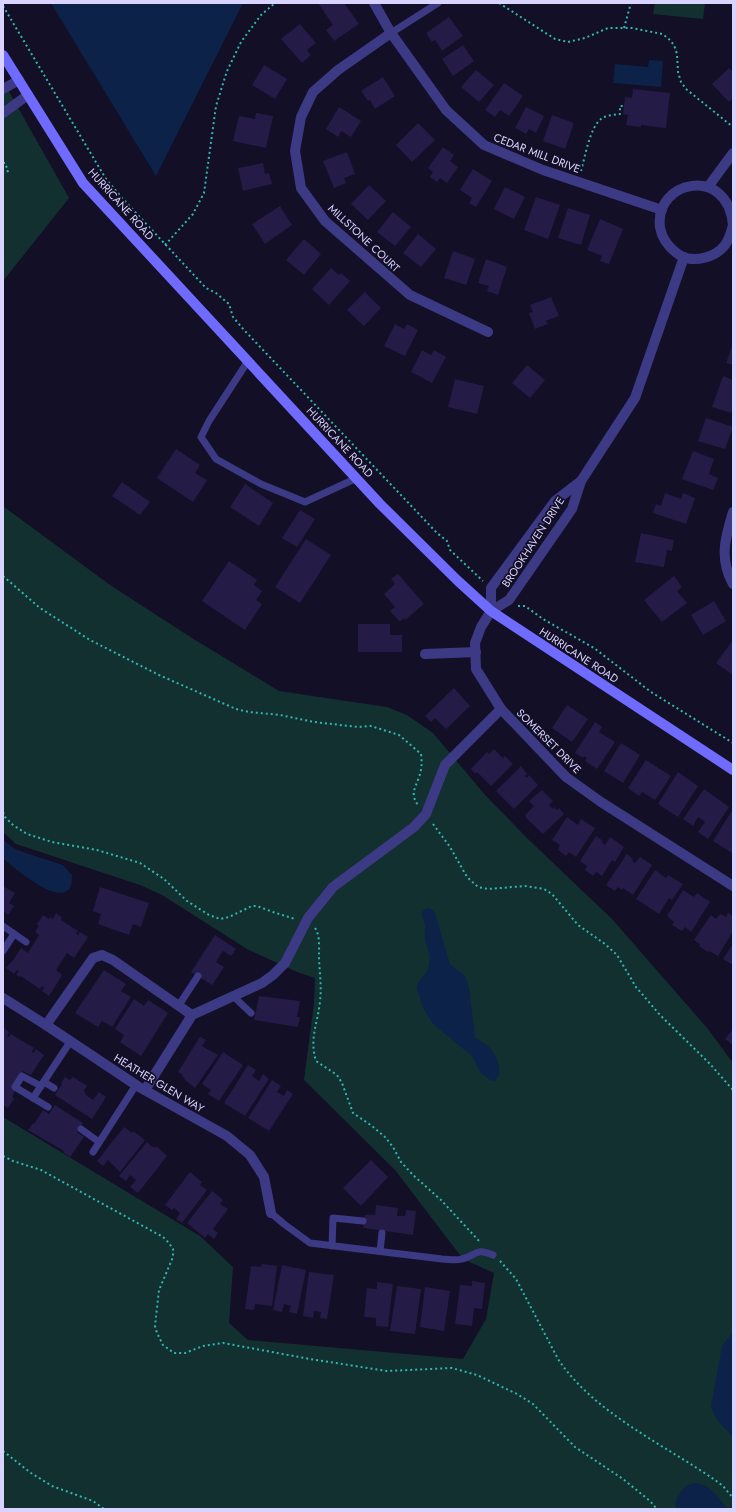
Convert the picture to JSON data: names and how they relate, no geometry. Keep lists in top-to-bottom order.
{
  "streets": {
    "street": [
      "CEDAR MILL DRIVE",
      "HURRICANE ROAD",
      "MILLSTONE COURT",
      "BROOKHAVEN DRIVE",
      "SOMERSET DRIVE",
      "HEATHER GLEN WAY"
    ]
  },
  "crossings": [
    ["CEDAR MILL DRIVE", "MILLSTONE COURT"],
    ["CEDAR MILL DRIVE", "BROOKHAVEN DRIVE"],
    ["HURRICANE ROAD", "BROOKHAVEN DRIVE"],
    ["HURRICANE ROAD", "SOMERSET DRIVE"],
    ["BROOKHAVEN DRIVE", "SOMERSET DRIVE"]
  ]
}
